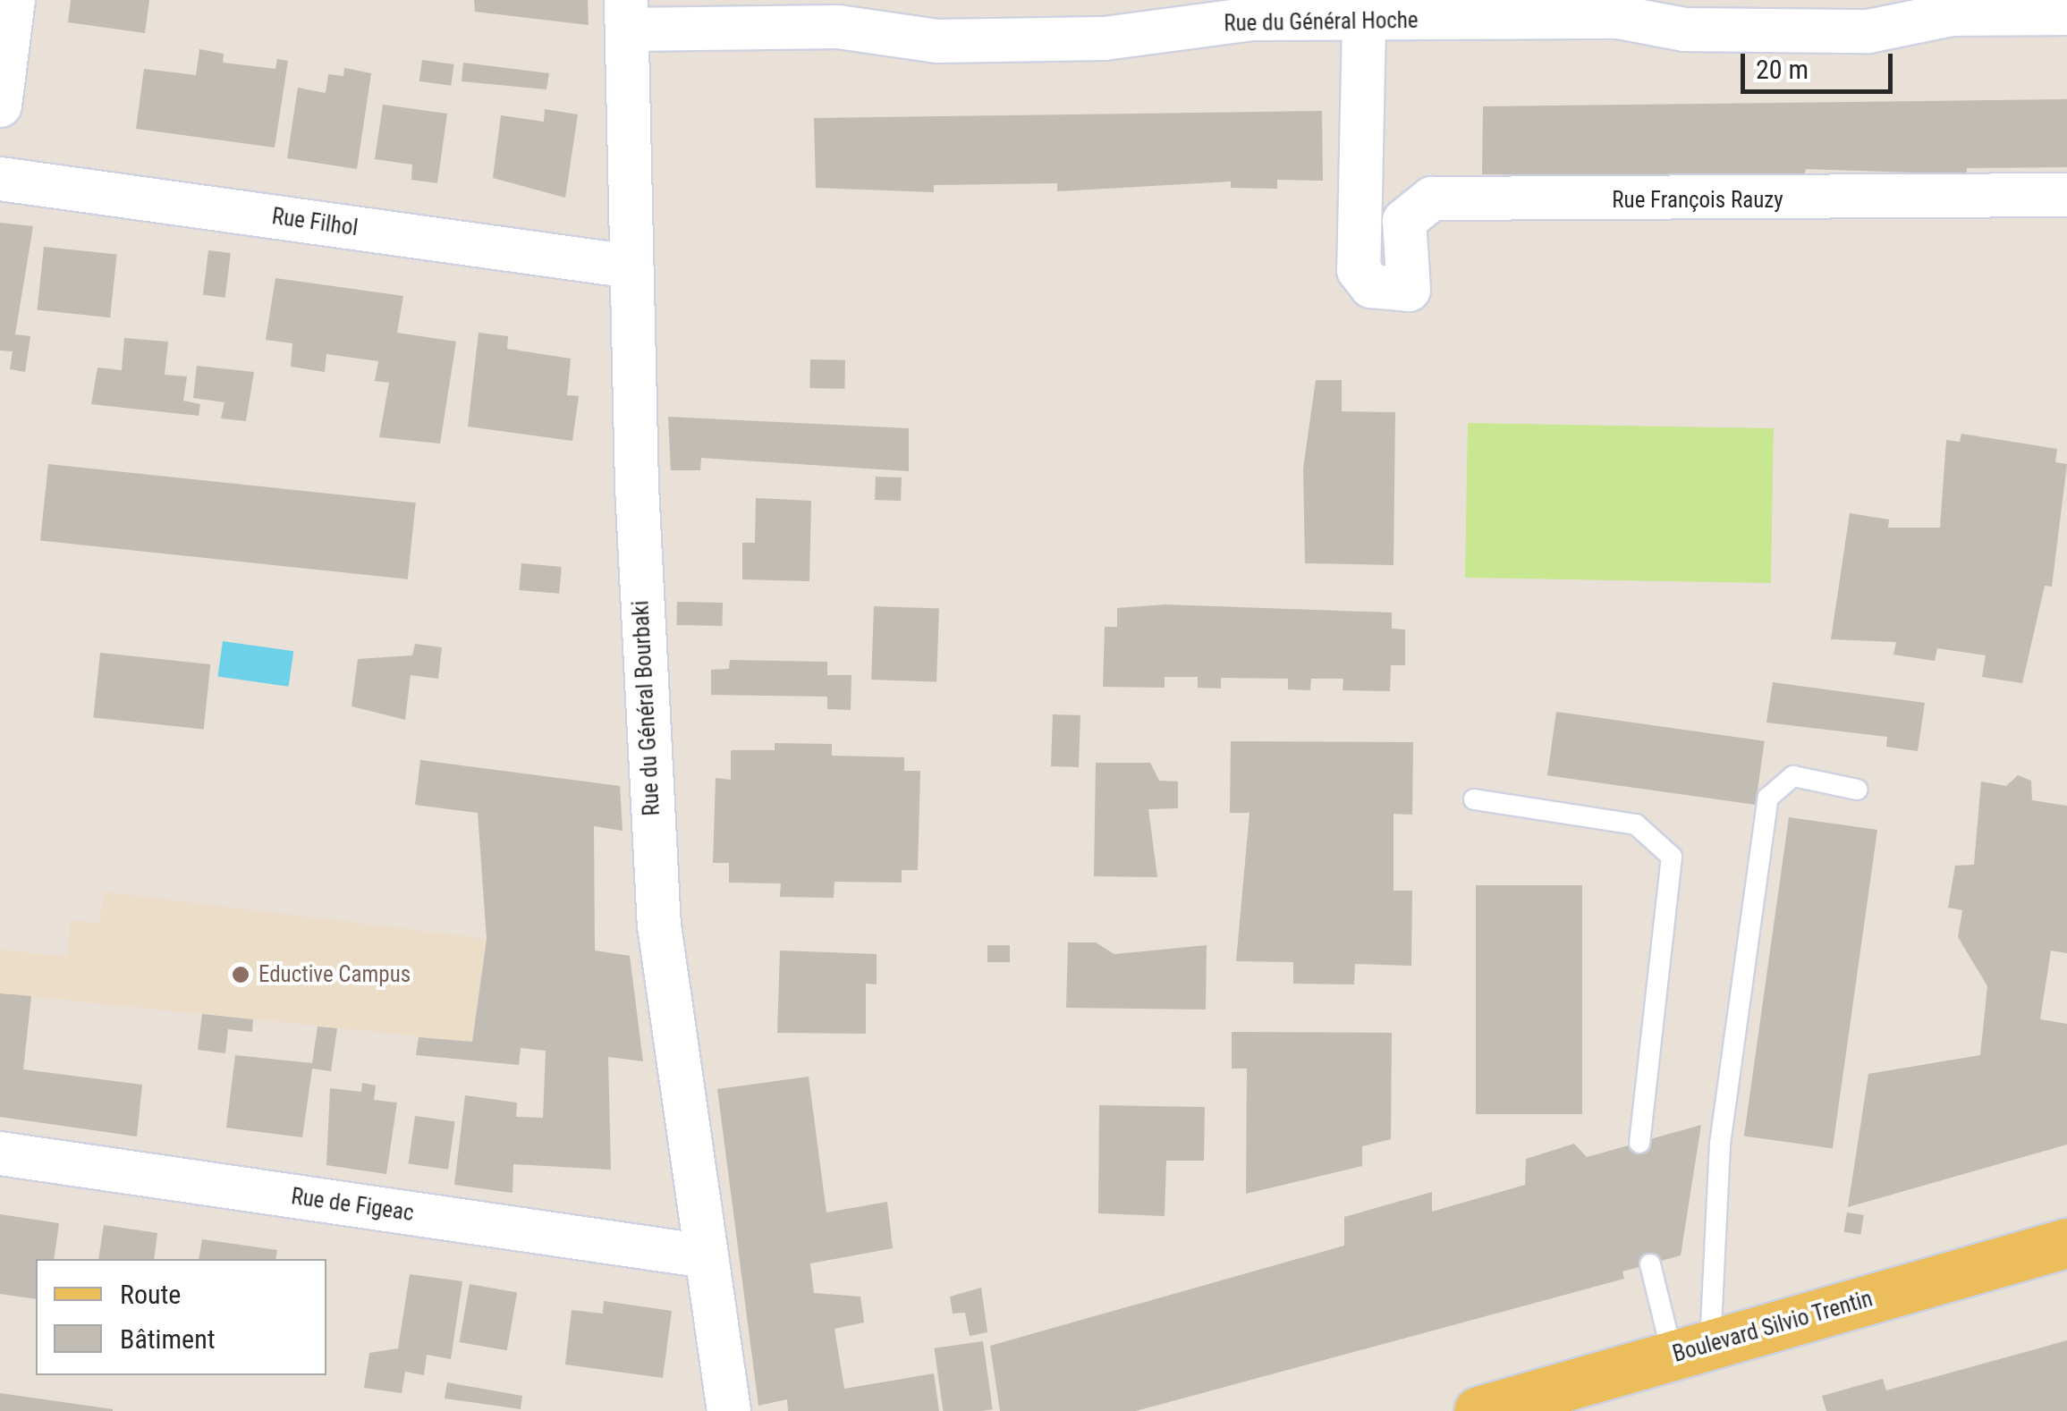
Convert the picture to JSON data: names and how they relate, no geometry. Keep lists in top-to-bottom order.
{
  "streets": {
    "main road": ["Boulevard Silvio Trentin"],
    "street": [
      "Rue du Général Hoche",
      "Rue François Rauzy",
      "Rue Filhol",
      "Rue du Général Bourbaki",
      "Rue de Figeac"
    ]
  },
  "crossings": [
    ["Rue du Général Hoche", "Rue François Rauzy"],
    ["Rue du Général Hoche", "Rue du Général Bourbaki"],
    ["Rue Filhol", "Rue du Général Bourbaki"],
    ["Rue du Général Bourbaki", "Rue de Figeac"]
  ],
  "places": ["Eductive Campus"],
  "legend": ["Route", "Bâtiment"],
  "scale_bar": "20 m"
}
